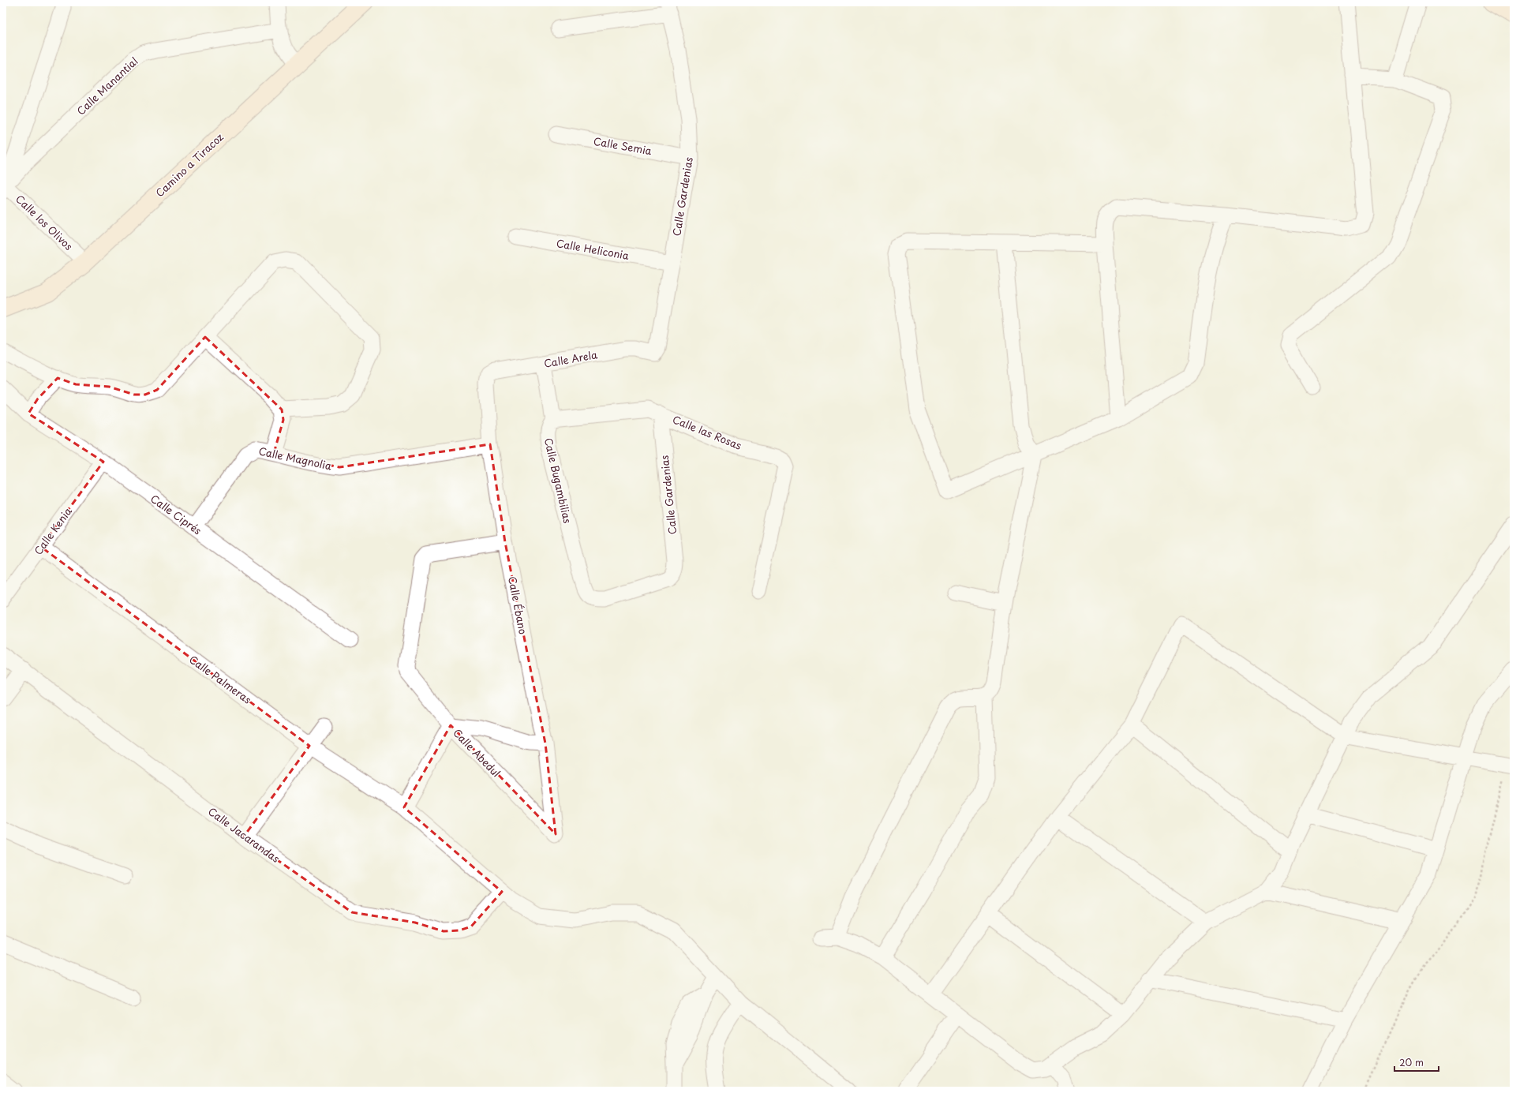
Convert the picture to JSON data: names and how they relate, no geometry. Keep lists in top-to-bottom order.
{
  "streets": {
    "street": [
      "Calle Manantial",
      "Calle Semia",
      "Camino a Tiracoz",
      "Calle Gardenias",
      "Calle los Olivos",
      "Calle Heliconia",
      "Calle Arela",
      "Calle las Rosas",
      "Calle Magnolia",
      "Calle Bugambilias",
      "Calle Ciprés",
      "Calle Kenia",
      "Calle Ébano",
      "Calle Palmeras",
      "Calle Abedul",
      "Calle Jacarandas"
    ]
  },
  "crossings": [
    ["Calle Manantial", "Calle los Olivos"],
    ["Calle Semia", "Calle Gardenias"],
    ["Camino a Tiracoz", "Calle los Olivos"],
    ["Calle Gardenias", "Calle Heliconia"],
    ["Calle Gardenias", "Calle Arela"],
    ["Calle Gardenias", "Calle las Rosas"],
    ["Calle Gardenias", "Calle Bugambilias"],
    ["Calle Arela", "Calle Bugambilias"],
    ["Calle Arela", "Calle Ébano"],
    ["Calle las Rosas", "Calle Bugambilias"],
    ["Calle Magnolia", "Calle Ciprés"],
    ["Calle Magnolia", "Calle Ébano"],
    ["Calle Ciprés", "Calle Kenia"],
    ["Calle Kenia", "Calle Palmeras"],
    ["Calle Ébano", "Calle Abedul"],
    ["Calle Palmeras", "Calle Abedul"],
    ["Calle Palmeras", "Calle Jacarandas"]
  ],
  "scale_bar": "20 m"
}
